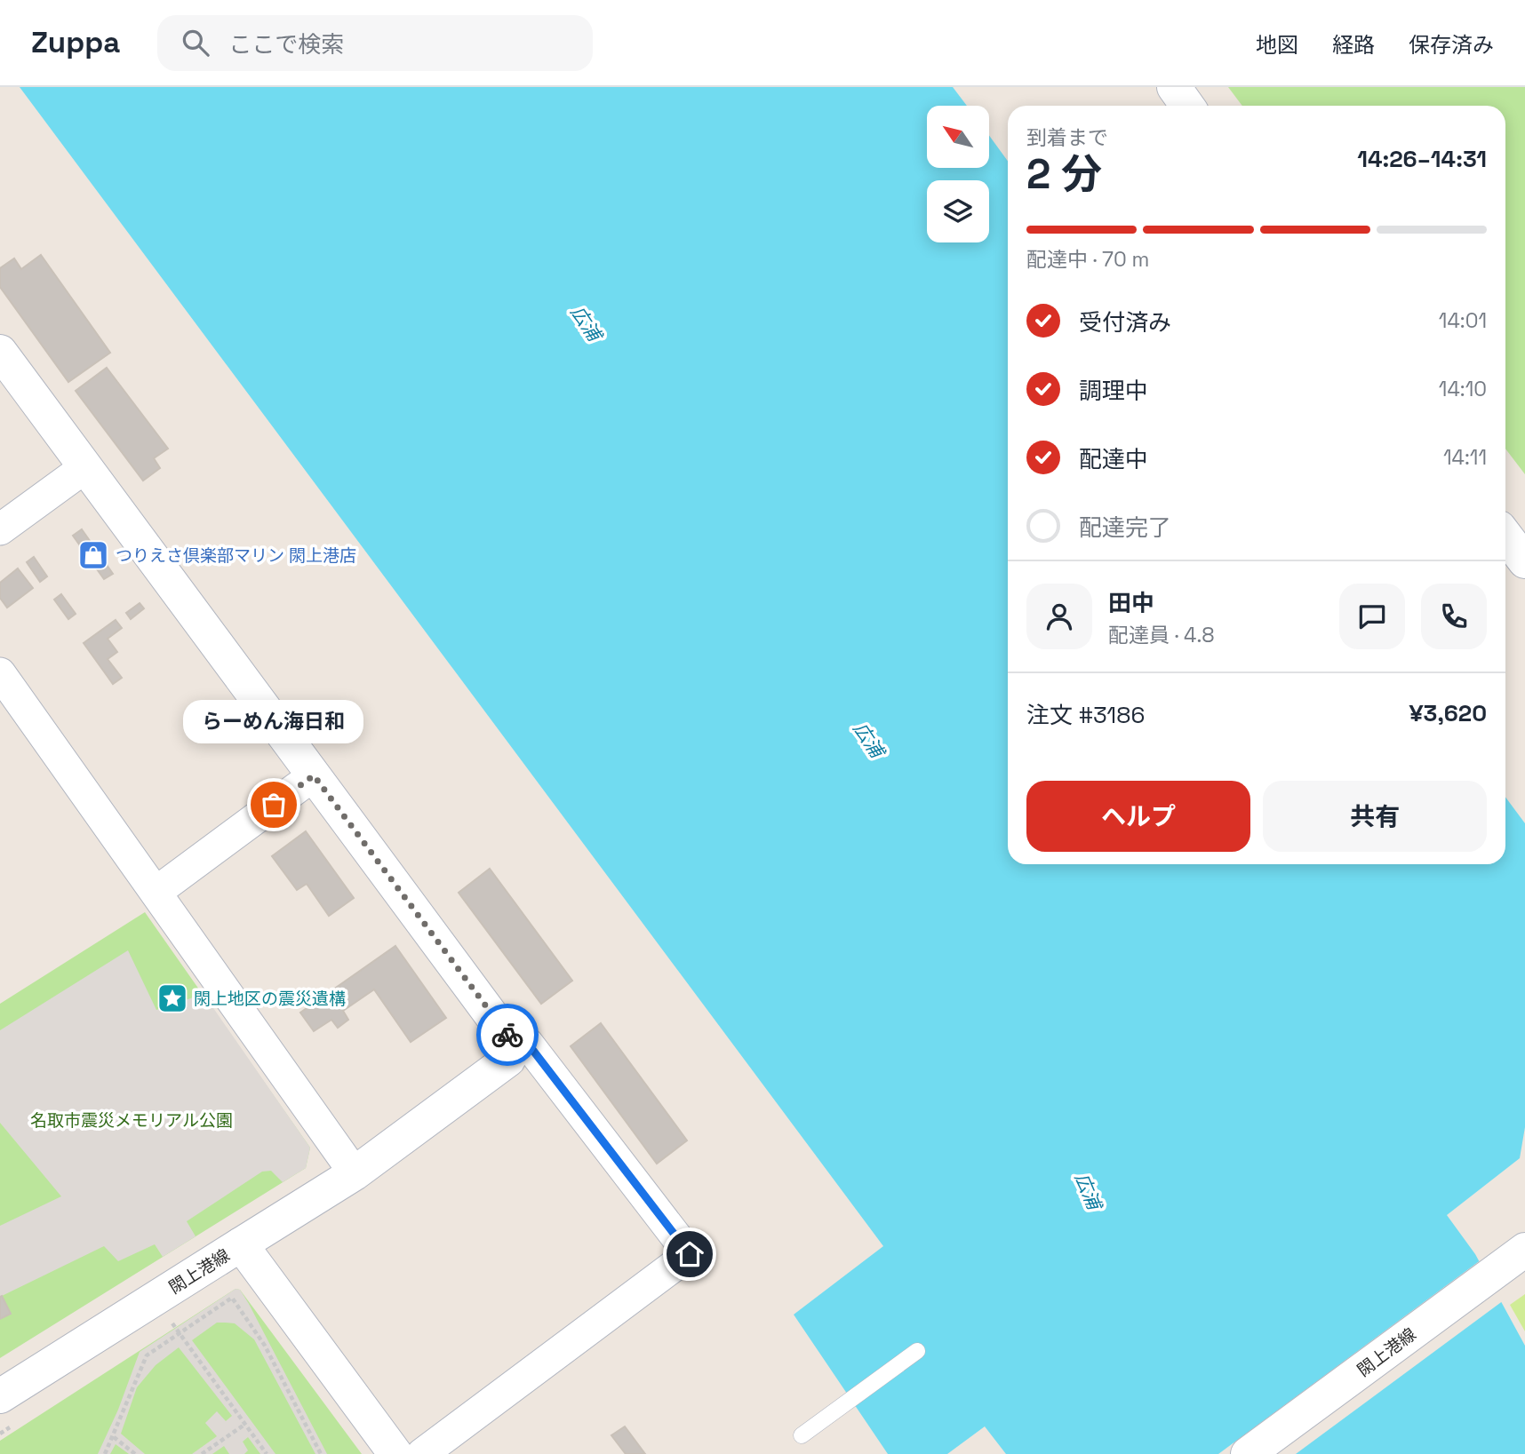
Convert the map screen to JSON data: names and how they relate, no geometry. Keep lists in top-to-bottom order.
{
  "streets": {
    "street": ["閖上港線"]
  },
  "water": ["広浦"],
  "parks": ["名取市震災メモリアル公園"],
  "places": {
    "shop": ["つりえさ倶楽部マリン 閖上港店"],
    "other": ["らーめん海日和"],
    "place": ["閖上地区の震災遺構"]
  },
  "north": "top left",
  "page": {
    "header": "Zuppa",
    "search": "ここで検索",
    "nav": ["地図", "経路", "保存済み"],
    "heading": ["2 分", "到着まで", "14:26–14:31"],
    "panel": [
      "田中",
      "配達員 · 4.8",
      "注文 #3186",
      "¥3,620"
    ],
    "bar": "配達中 · 70 m",
    "list": [
      ["受付済み", "14:01"],
      ["調理中", "14:10"],
      ["配達中", "14:11"],
      "配達完了"
    ],
    "bubble": "らーめん海日和",
    "buttons": ["ヘルプ", "共有"]
  }
}
